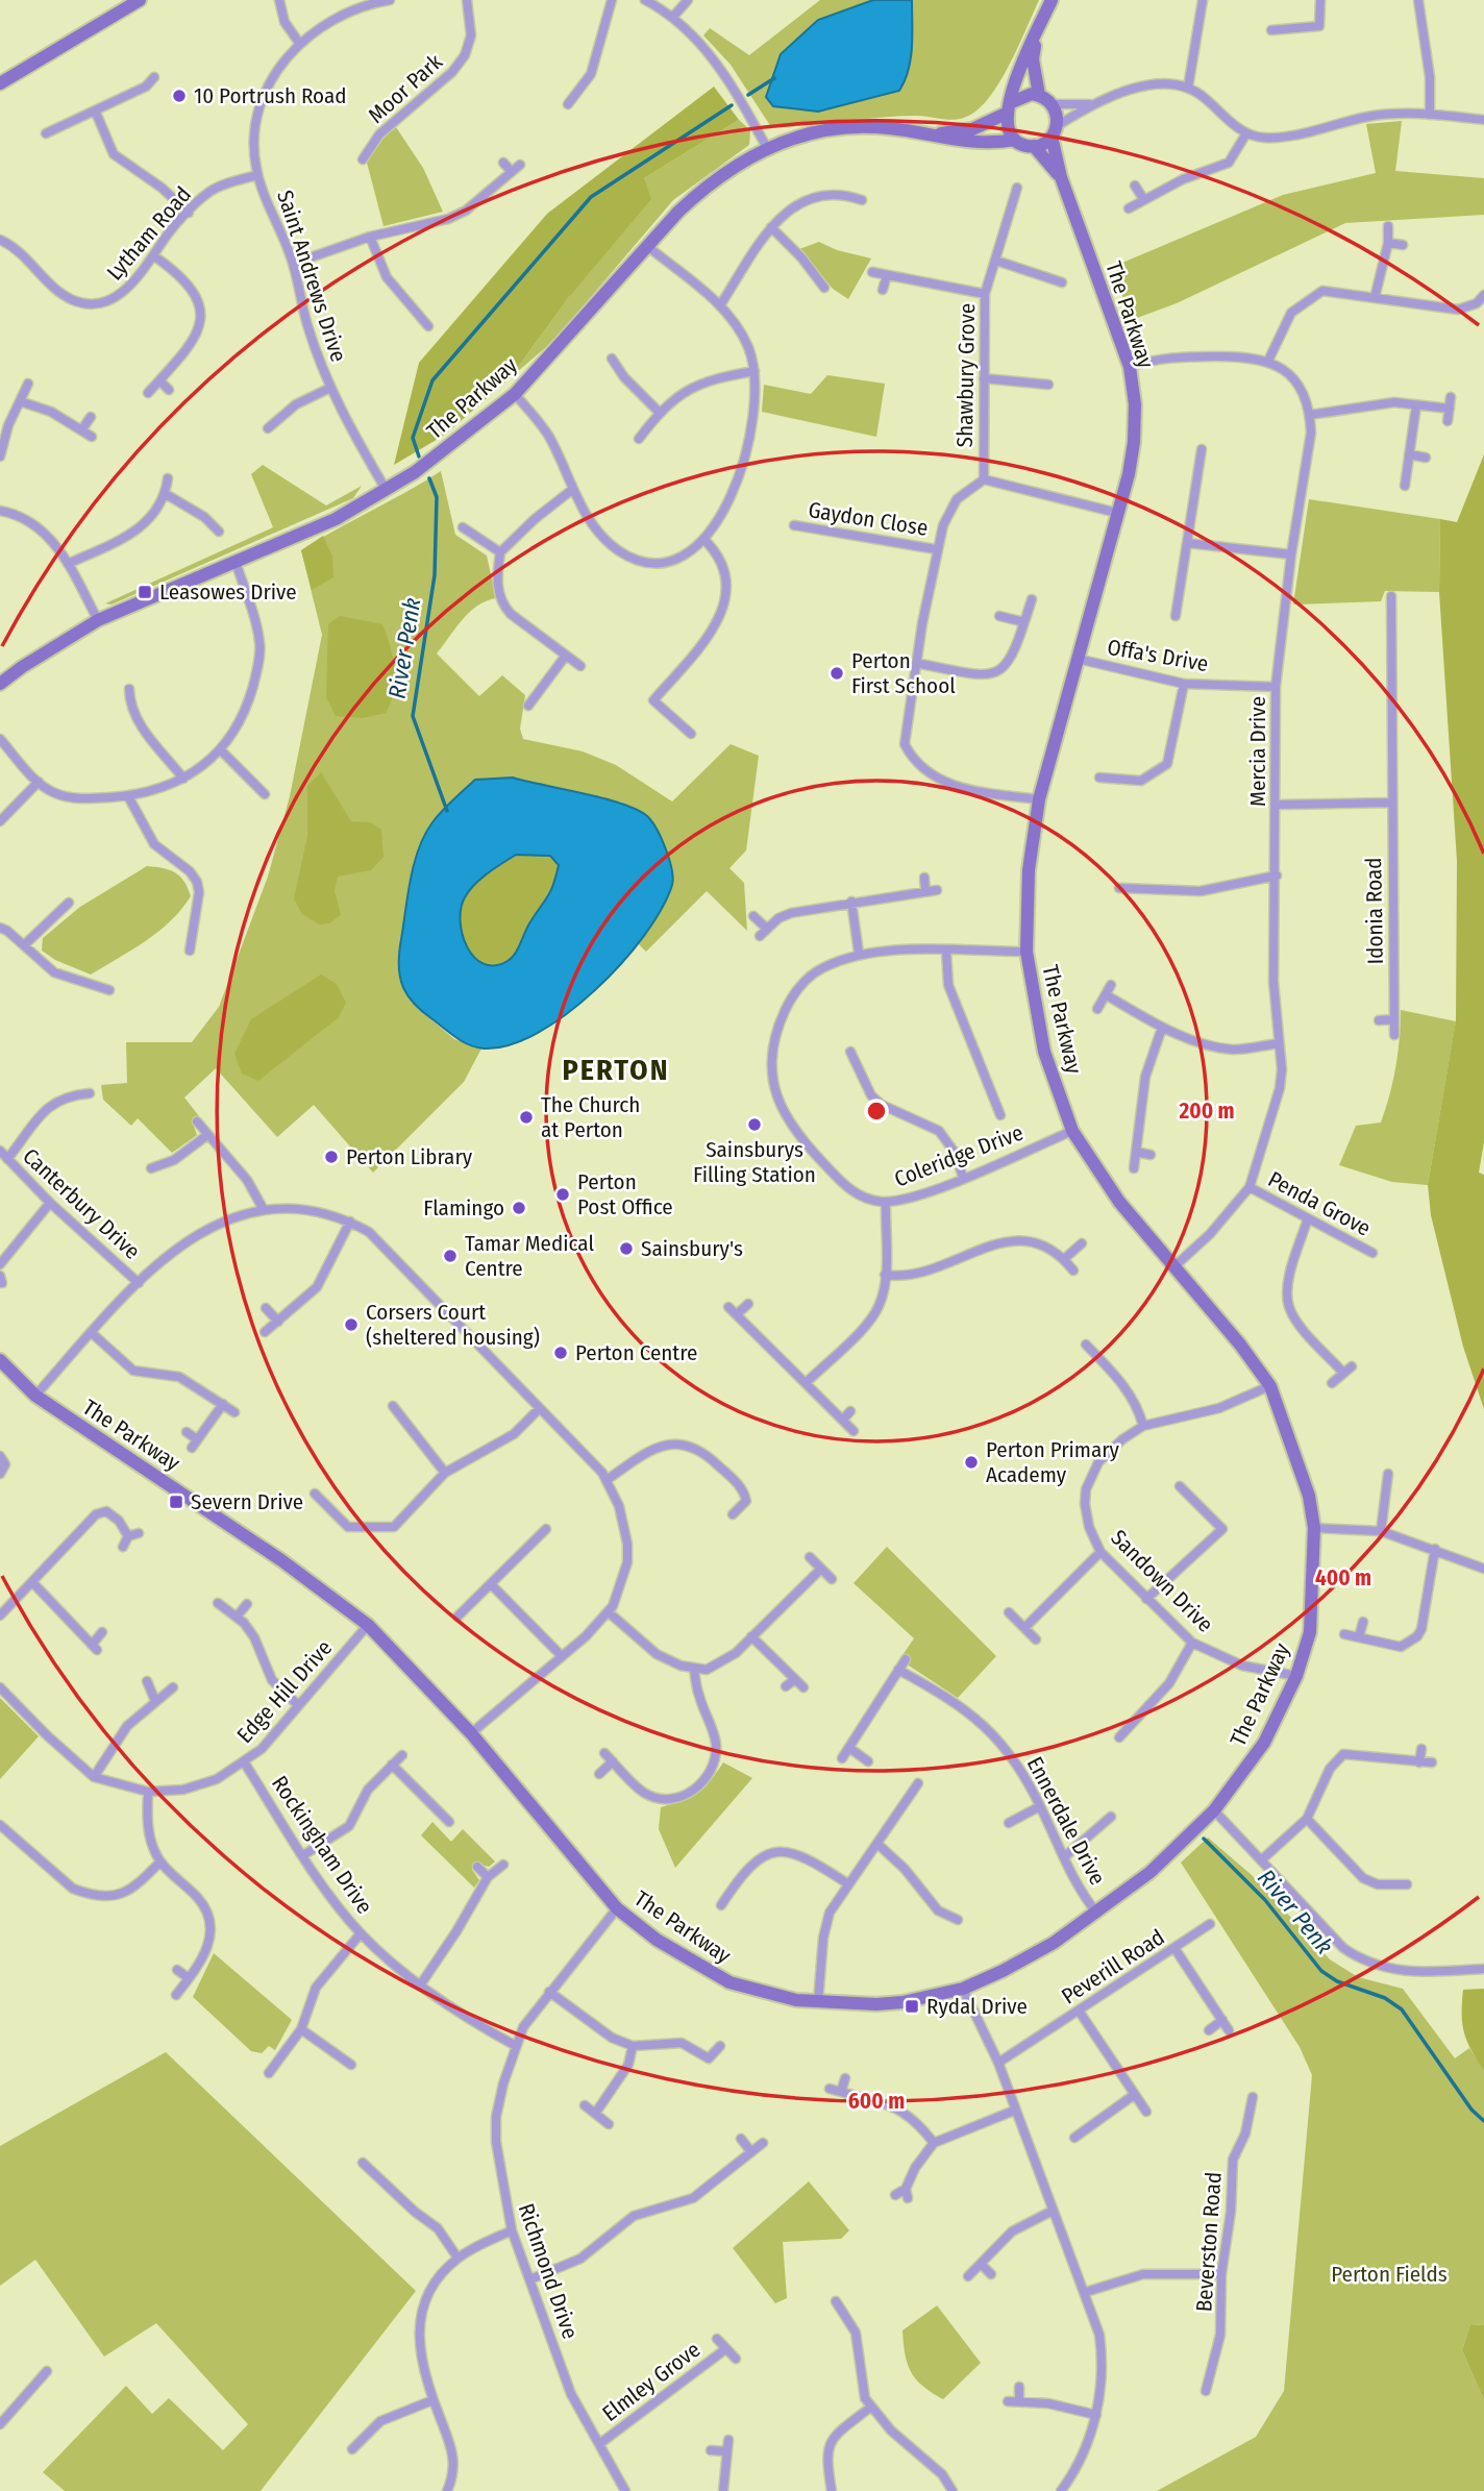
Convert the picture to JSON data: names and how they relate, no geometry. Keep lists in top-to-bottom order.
{
  "streets": {
    "street": [
      "Moor Park",
      "Lytham Road",
      "Saint Andrews Drive",
      "The Parkway",
      "Shawbury Grove",
      "Gaydon Close",
      "Offa's Drive",
      "Mercia Drive",
      "Idonia Road",
      "Coleridge Drive",
      "Canterbury Drive",
      "Penda Grove",
      "Sandown Drive",
      "Edge Hill Drive",
      "Ennerdale Drive",
      "Rockingham Drive",
      "Peverill Road",
      "Beverston Road",
      "Richmond Drive",
      "Elmley Grove"
    ]
  },
  "crossings": [
    ["Lytham Road", "Saint Andrews Drive"],
    ["Saint Andrews Drive", "The Parkway"],
    ["The Parkway", "Offa's Drive"],
    ["The Parkway", "Mercia Drive"],
    ["The Parkway", "Coleridge Drive"],
    ["The Parkway", "Sandown Drive"],
    ["The Parkway", "Edge Hill Drive"],
    ["The Parkway", "Ennerdale Drive"],
    ["The Parkway", "Richmond Drive"],
    ["Offa's Drive", "Mercia Drive"],
    ["Mercia Drive", "Penda Grove"],
    ["Edge Hill Drive", "Rockingham Drive"],
    ["Rockingham Drive", "Richmond Drive"],
    ["Richmond Drive", "Elmley Grove"]
  ],
  "districts": ["PERTON"],
  "water": ["River Penk"],
  "parks": ["Perton Fields"],
  "places": {
    "other": [
      "10 Portrush Road",
      "Perton First School",
      "The Church at Perton",
      "Sainsburys Filling Station",
      "Perton Library",
      "Perton Post Office",
      "Flamingo",
      "Sainsbury's",
      "Tamar Medical Centre",
      "Corsers Court (sheltered housing)",
      "Perton Centre",
      "Perton Primary Academy"
    ],
    "transit": ["Leasowes Drive", "Severn Drive", "Rydal Drive"]
  },
  "rings": ["200 m", "400 m", "600 m"]
}
